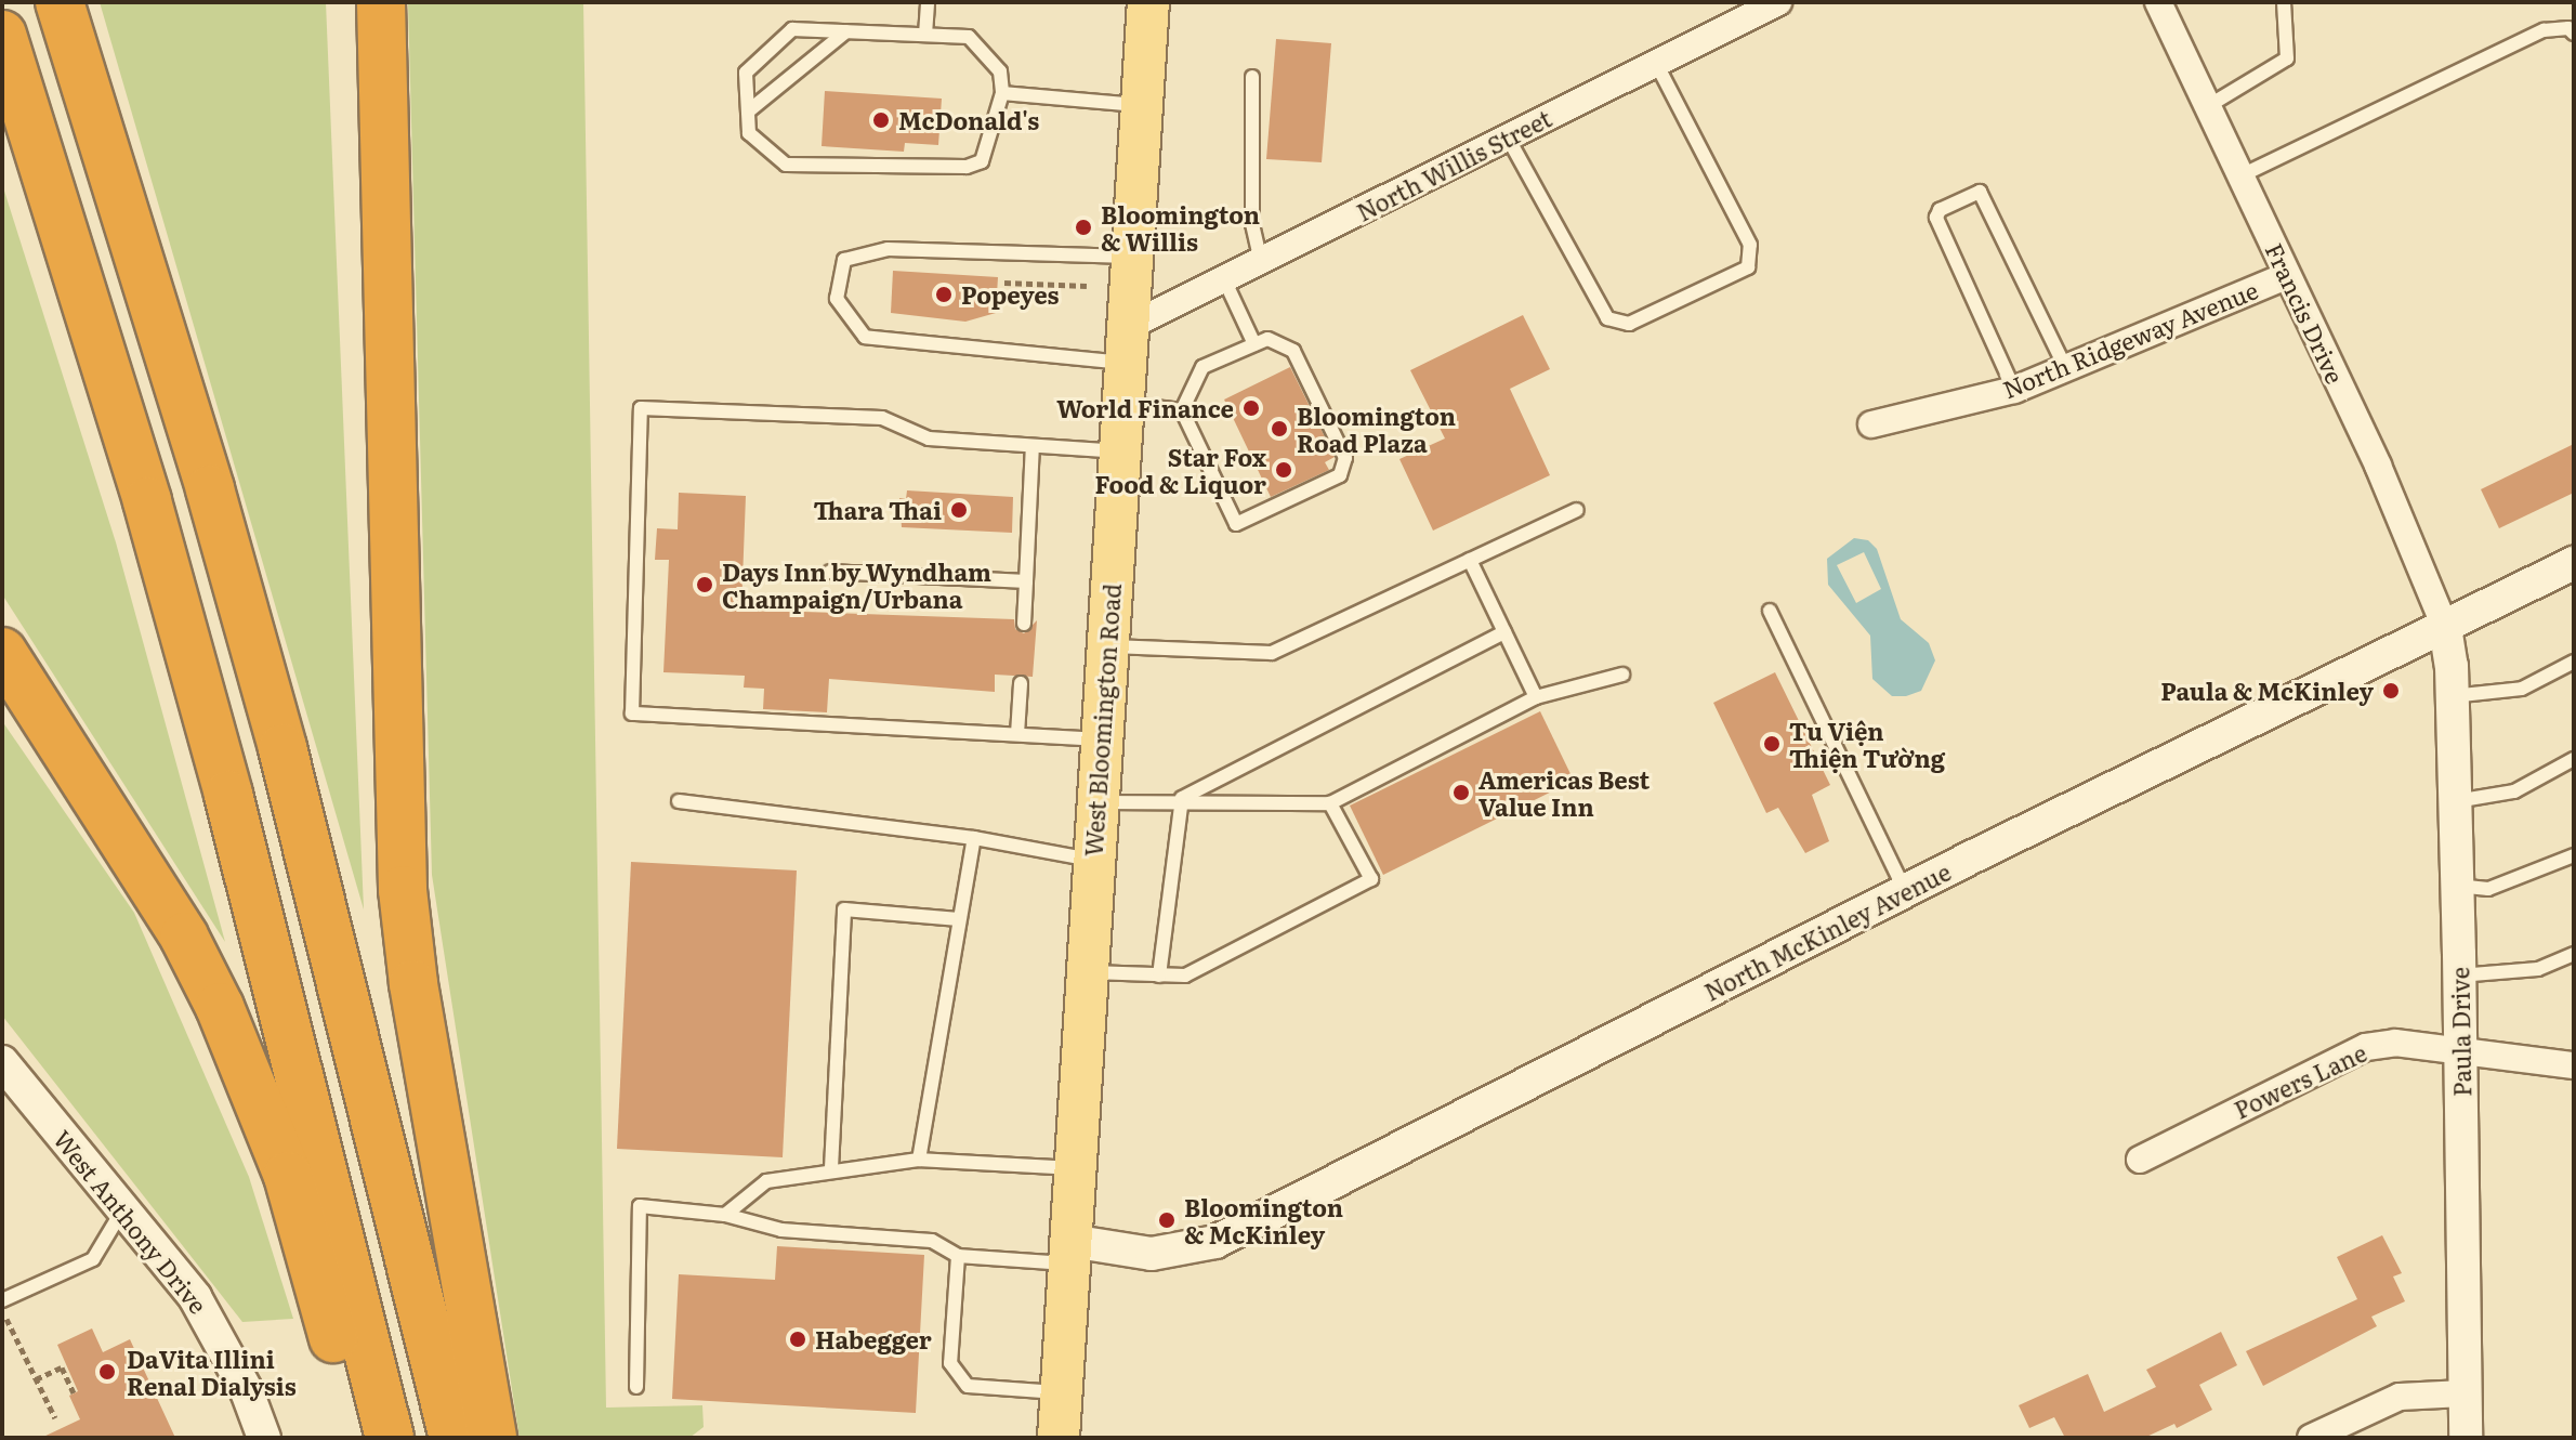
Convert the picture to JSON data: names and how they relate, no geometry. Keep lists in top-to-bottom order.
{
  "streets": {
    "main road": ["West Bloomington Road"],
    "street": [
      "North Willis Street",
      "Francis Drive",
      "North Ridgeway Avenue",
      "North McKinley Avenue",
      "Paula Drive",
      "Powers Lane",
      "West Anthony Drive"
    ]
  },
  "crossings": [
    ["North Willis Street", "West Bloomington Road"],
    ["Francis Drive", "North Ridgeway Avenue"],
    ["Francis Drive", "North McKinley Avenue"],
    ["Francis Drive", "Paula Drive"],
    ["West Bloomington Road", "North McKinley Avenue"],
    ["North McKinley Avenue", "Paula Drive"],
    ["Paula Drive", "Powers Lane"]
  ],
  "places": [
    "McDonald's",
    "Bloomington & Willis",
    "Popeyes",
    "World Finance",
    "Bloomington Road Plaza",
    "Star Fox Food & Liquor",
    "Thara Thai",
    "Days Inn by Wyndham Champaign/Urbana",
    "Paula & McKinley",
    "Tu Viện Thiện Tường",
    "Americas Best Value Inn",
    "Bloomington & McKinley",
    "Habegger",
    "DaVita Illini Renal Dialysis"
  ]
}
